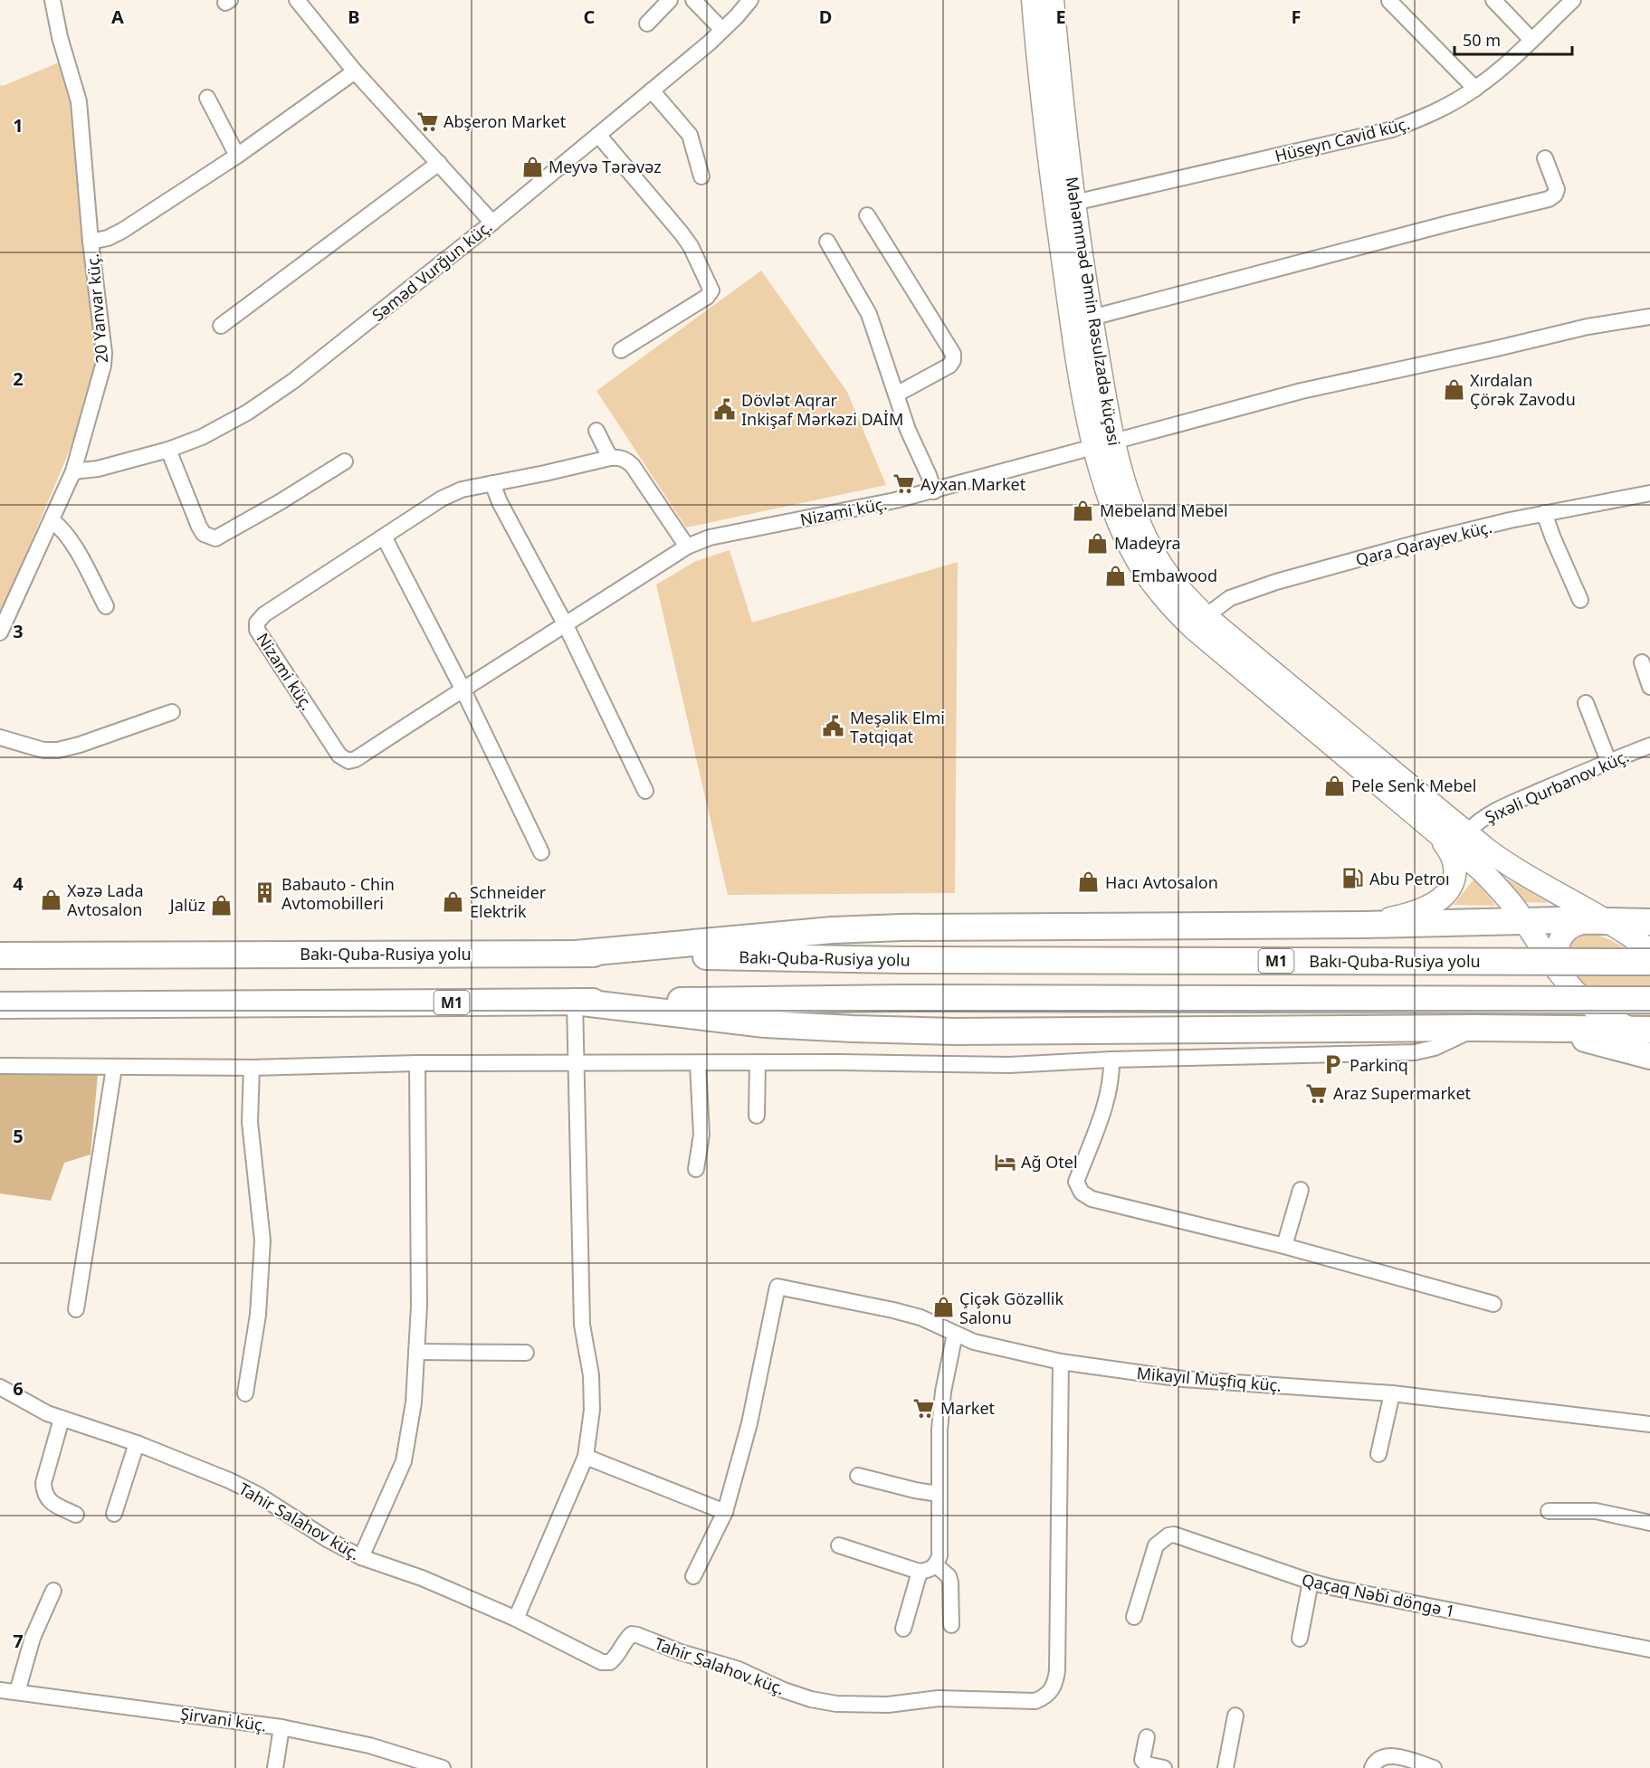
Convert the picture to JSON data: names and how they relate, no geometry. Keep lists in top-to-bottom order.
{
  "streets": {
    "highway": ["Bakı-Quba-Rusiya yolu", "M1"],
    "main road": ["Məhəmməd Əmin Rəsulzadə küçəsi"],
    "street": [
      "Hüseyn Cavid küç.",
      "Səməd Vurğun küç.",
      "20 Yanvar küç.",
      "Nizami küç.",
      "Qara Qarayev küç.",
      "Şıxəli Qurbanov küç.",
      "Mikayıl Müşfiq küç.",
      "Tahir Salahov küç.",
      "Qaçaq Nəbi döngə 1",
      "Şirvani küç."
    ]
  },
  "crossings": [
    ["Hüseyn Cavid küç.", "Məhəmməd Əmin Rəsulzadə küçəsi"],
    ["Səməd Vurğun küç.", "20 Yanvar küç."],
    ["Məhəmməd Əmin Rəsulzadə küçəsi", "Nizami küç."],
    ["Məhəmməd Əmin Rəsulzadə küçəsi", "Qara Qarayev küç."],
    ["Məhəmməd Əmin Rəsulzadə küçəsi", "Şıxəli Qurbanov küç."],
    ["Mikayıl Müşfiq küç.", "Tahir Salahov küç."]
  ],
  "places": {
    "supermarket": [
      "Abşeron Market",
      "Ayxan Market",
      "Araz Supermarket",
      "Market"
    ],
    "shop": [
      "Meyvə Tərəvəz",
      "Xırdalan Çörək Zavodu",
      "Mebeland Mebel",
      "Madeyra",
      "Embawood",
      "Pele Senk Mebel",
      "Hacı Avtosalon",
      "Xəzə Lada Avtosalon",
      "Schneider Elektrik",
      "Jalüz",
      "Çiçək Gözəllik Salonu"
    ],
    "public building": ["Dövlət Aqrar Inkişaf Mərkəzi DAİM", "Meşəlik Elmi Tətqiqat"],
    "fuel station": ["Abu Petroı"],
    "building": ["Babauto - Chin Avtomobilleri"],
    "parking": ["Parkinq"],
    "hotel": ["Ağ Otel"]
  },
  "scale_bar": "50 m",
  "grid": {
    "columns": [
      "A",
      "B",
      "C",
      "D",
      "E",
      "F"
    ],
    "rows": [
      "1",
      "2",
      "3",
      "4",
      "5",
      "6",
      "7"
    ]
  }
}
